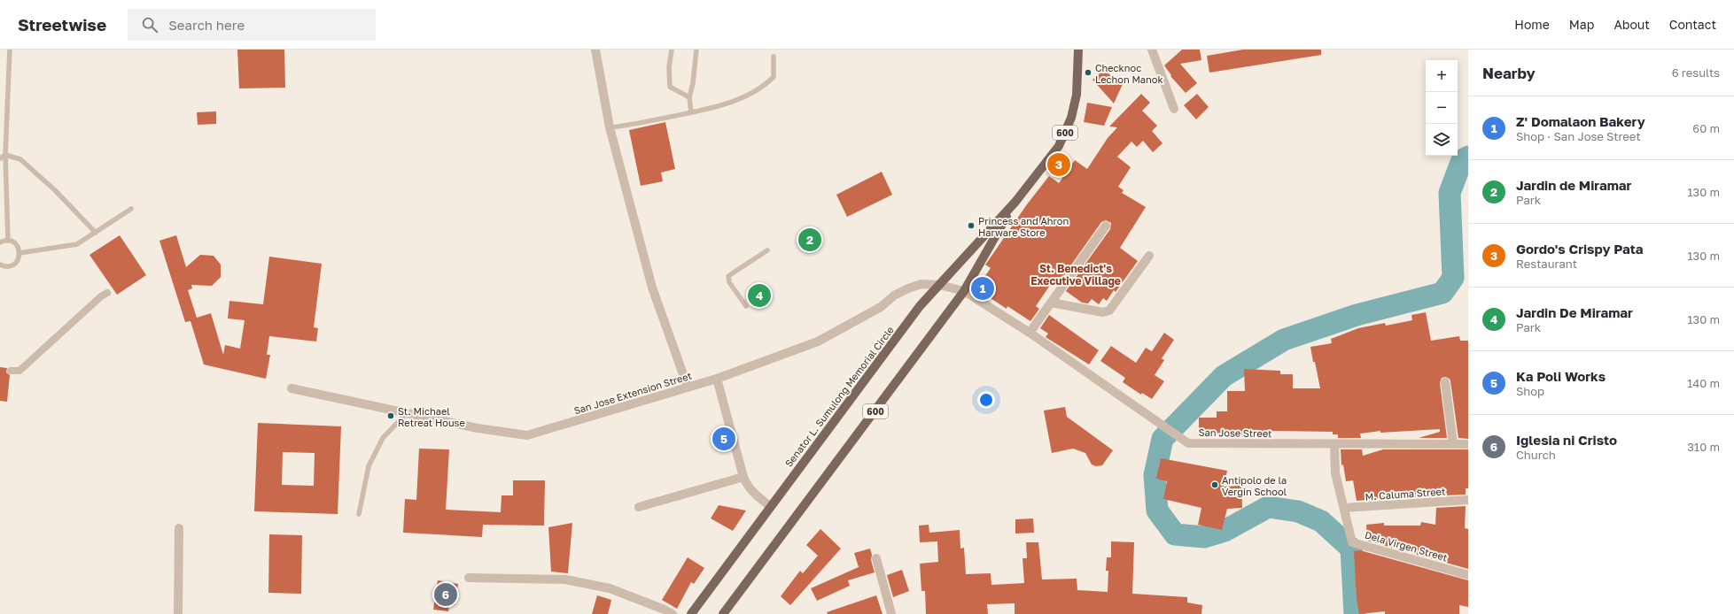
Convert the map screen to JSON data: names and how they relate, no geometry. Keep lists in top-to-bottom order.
{
  "streets": {
    "main road": ["600", "Senator L. Sumulong Memorial Circle"],
    "street": [
      "San Jose Extension Street",
      "San Jose Street",
      "M. Caluma Street",
      "Dela Virgen Street"
    ]
  },
  "crossings": [
    ["San Jose Extension Street", "Senator L. Sumulong Memorial Circle"],
    ["San Jose Extension Street", "San Jose Street"],
    ["Senator L. Sumulong Memorial Circle", "San Jose Street"],
    ["San Jose Street", "Dela Virgen Street"],
    ["M. Caluma Street", "Dela Virgen Street"]
  ],
  "districts": ["St. Benedict's Executive Village"],
  "places": [
    "Checknoc Lechon Manok",
    "Princess and Ahron Harware Store",
    "St. Michael Retreat House",
    "Antipolo de la Vergin School"
  ],
  "page": {
    "header": "Streetwise",
    "search": "Search here",
    "nav": [
      "Home",
      "Map",
      "About",
      "Contact"
    ],
    "heading": ["Nearby", "6 results"],
    "map_buttons": ["+", "−"],
    "list": [
      {
        "mark": "1",
        "name": "Z' Domalaon Bakery",
        "note": "Shop · San Jose Street",
        "value": "60 m"
      },
      {
        "mark": "2",
        "name": "Jardin de Miramar",
        "note": "Park",
        "value": "130 m"
      },
      {
        "mark": "3",
        "name": "Gordo's Crispy Pata",
        "note": "Restaurant",
        "value": "130 m"
      },
      {
        "mark": "4",
        "name": "Jardin De Miramar",
        "note": "Park",
        "value": "130 m"
      },
      {
        "mark": "5",
        "name": "Ka Poli Works",
        "note": "Shop",
        "value": "140 m"
      },
      {
        "mark": "6",
        "name": "Iglesia ni Cristo",
        "note": "Church",
        "value": "310 m"
      }
    ],
    "pins": [
      "3",
      "2",
      "1",
      "4",
      "5",
      "6"
    ]
  }
}
